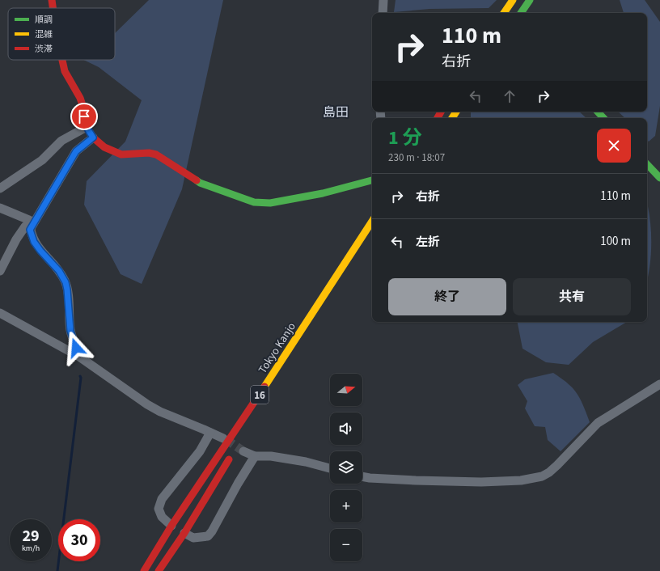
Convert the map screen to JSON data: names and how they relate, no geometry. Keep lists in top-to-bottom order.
{
  "streets": {
    "main road": ["Tokyo Kanjo", "16"]
  },
  "districts": ["島田"],
  "legend": ["順調", "混雑", "渋滞"],
  "north": "right",
  "page": {
    "turn": ["110 m", "右折"],
    "heading": ["1 分", "230 m · 18:07"],
    "list": [
      {
        "name": "右折",
        "value": "110 m"
      },
      {
        "name": "左折",
        "value": "100 m"
      }
    ],
    "buttons": ["終了", "共有"],
    "map_buttons": ["+", "−"],
    "speed": "29 km/h",
    "limit": "30"
  }
}
